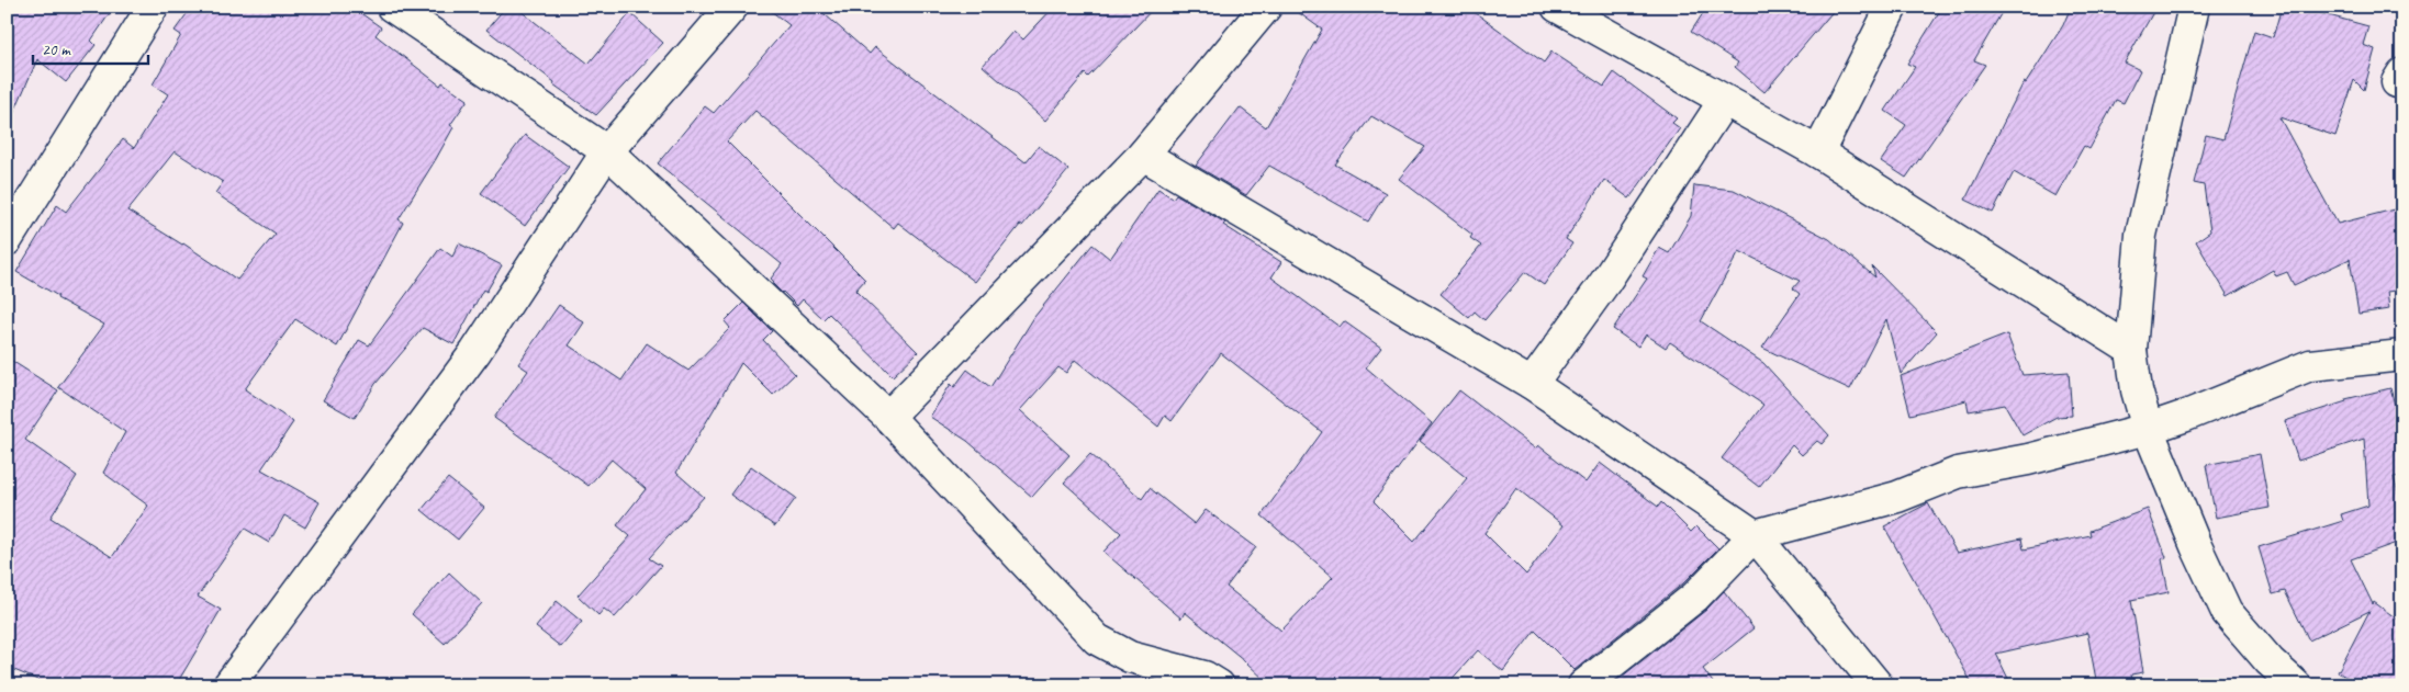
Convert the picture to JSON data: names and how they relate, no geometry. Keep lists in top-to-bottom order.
{
  "scale_bar": "20 m"
}
